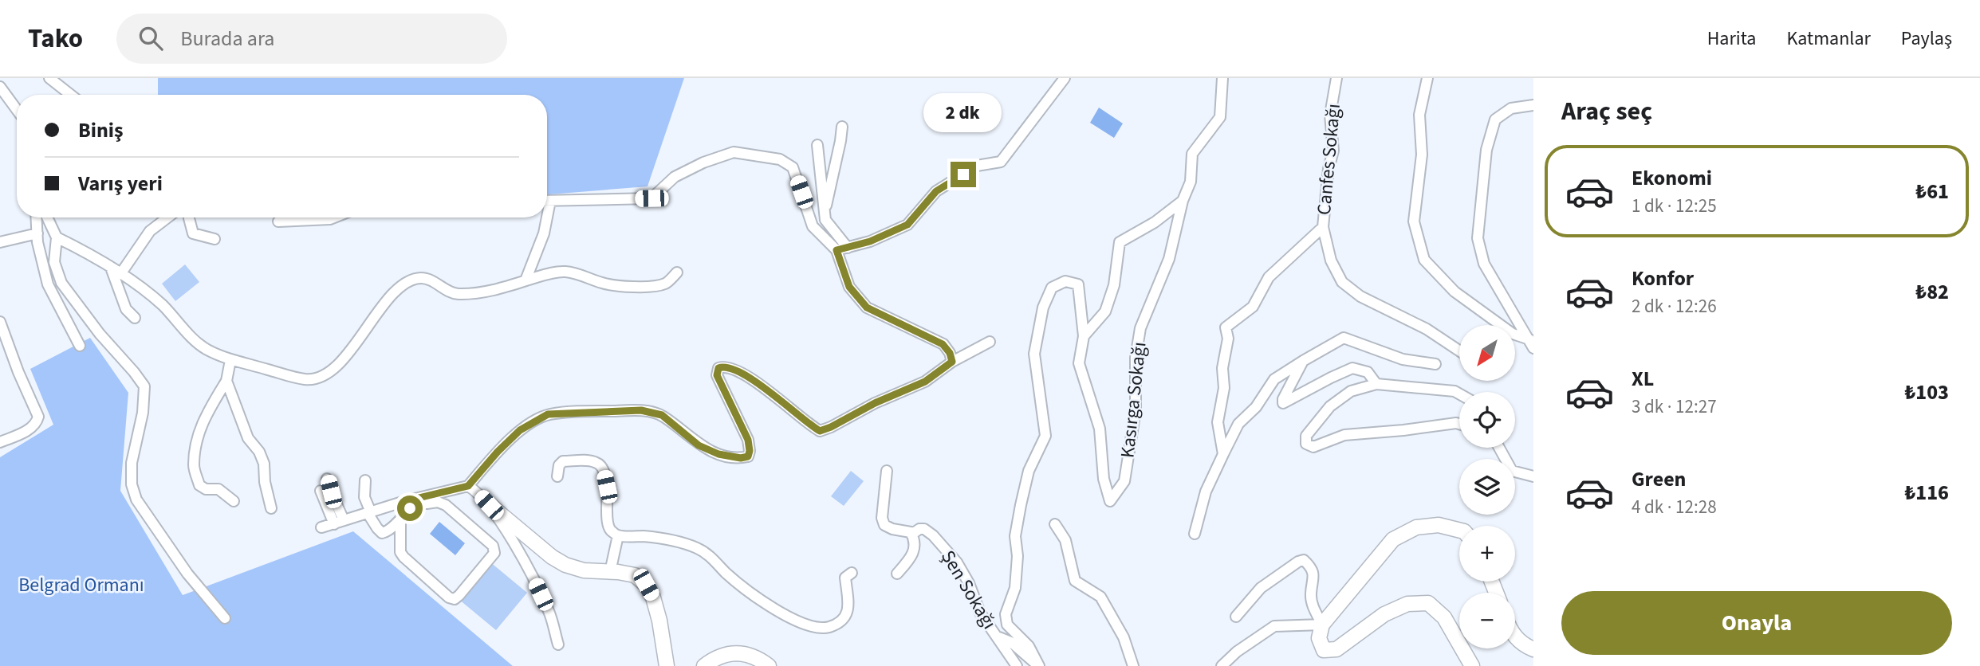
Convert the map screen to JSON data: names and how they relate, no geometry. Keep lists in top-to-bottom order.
{
  "streets": {
    "street": ["Canfes Sokağı", "Kasırga Sokağı", "Şen Sokağı"]
  },
  "parks": ["Belgrad Ormanı"],
  "north": "bottom left",
  "page": {
    "header": "Tako",
    "search": "Burada ara",
    "nav": ["Harita", "Katmanlar", "Paylaş"],
    "heading": "Araç seç",
    "bubble": "2 dk",
    "banner": ["Biniş", "Varış yeri"],
    "list": [
      {
        "name": "Ekonomi",
        "note": "1 dk · 12:25",
        "value": "₺61"
      },
      {
        "name": "Konfor",
        "note": "2 dk · 12:26",
        "value": "₺82"
      },
      {
        "name": "XL",
        "note": "3 dk · 12:27",
        "value": "₺103"
      },
      {
        "name": "Green",
        "note": "4 dk · 12:28",
        "value": "₺116"
      }
    ],
    "map_buttons": ["+", "−"],
    "buttons": "Onayla"
  }
}
